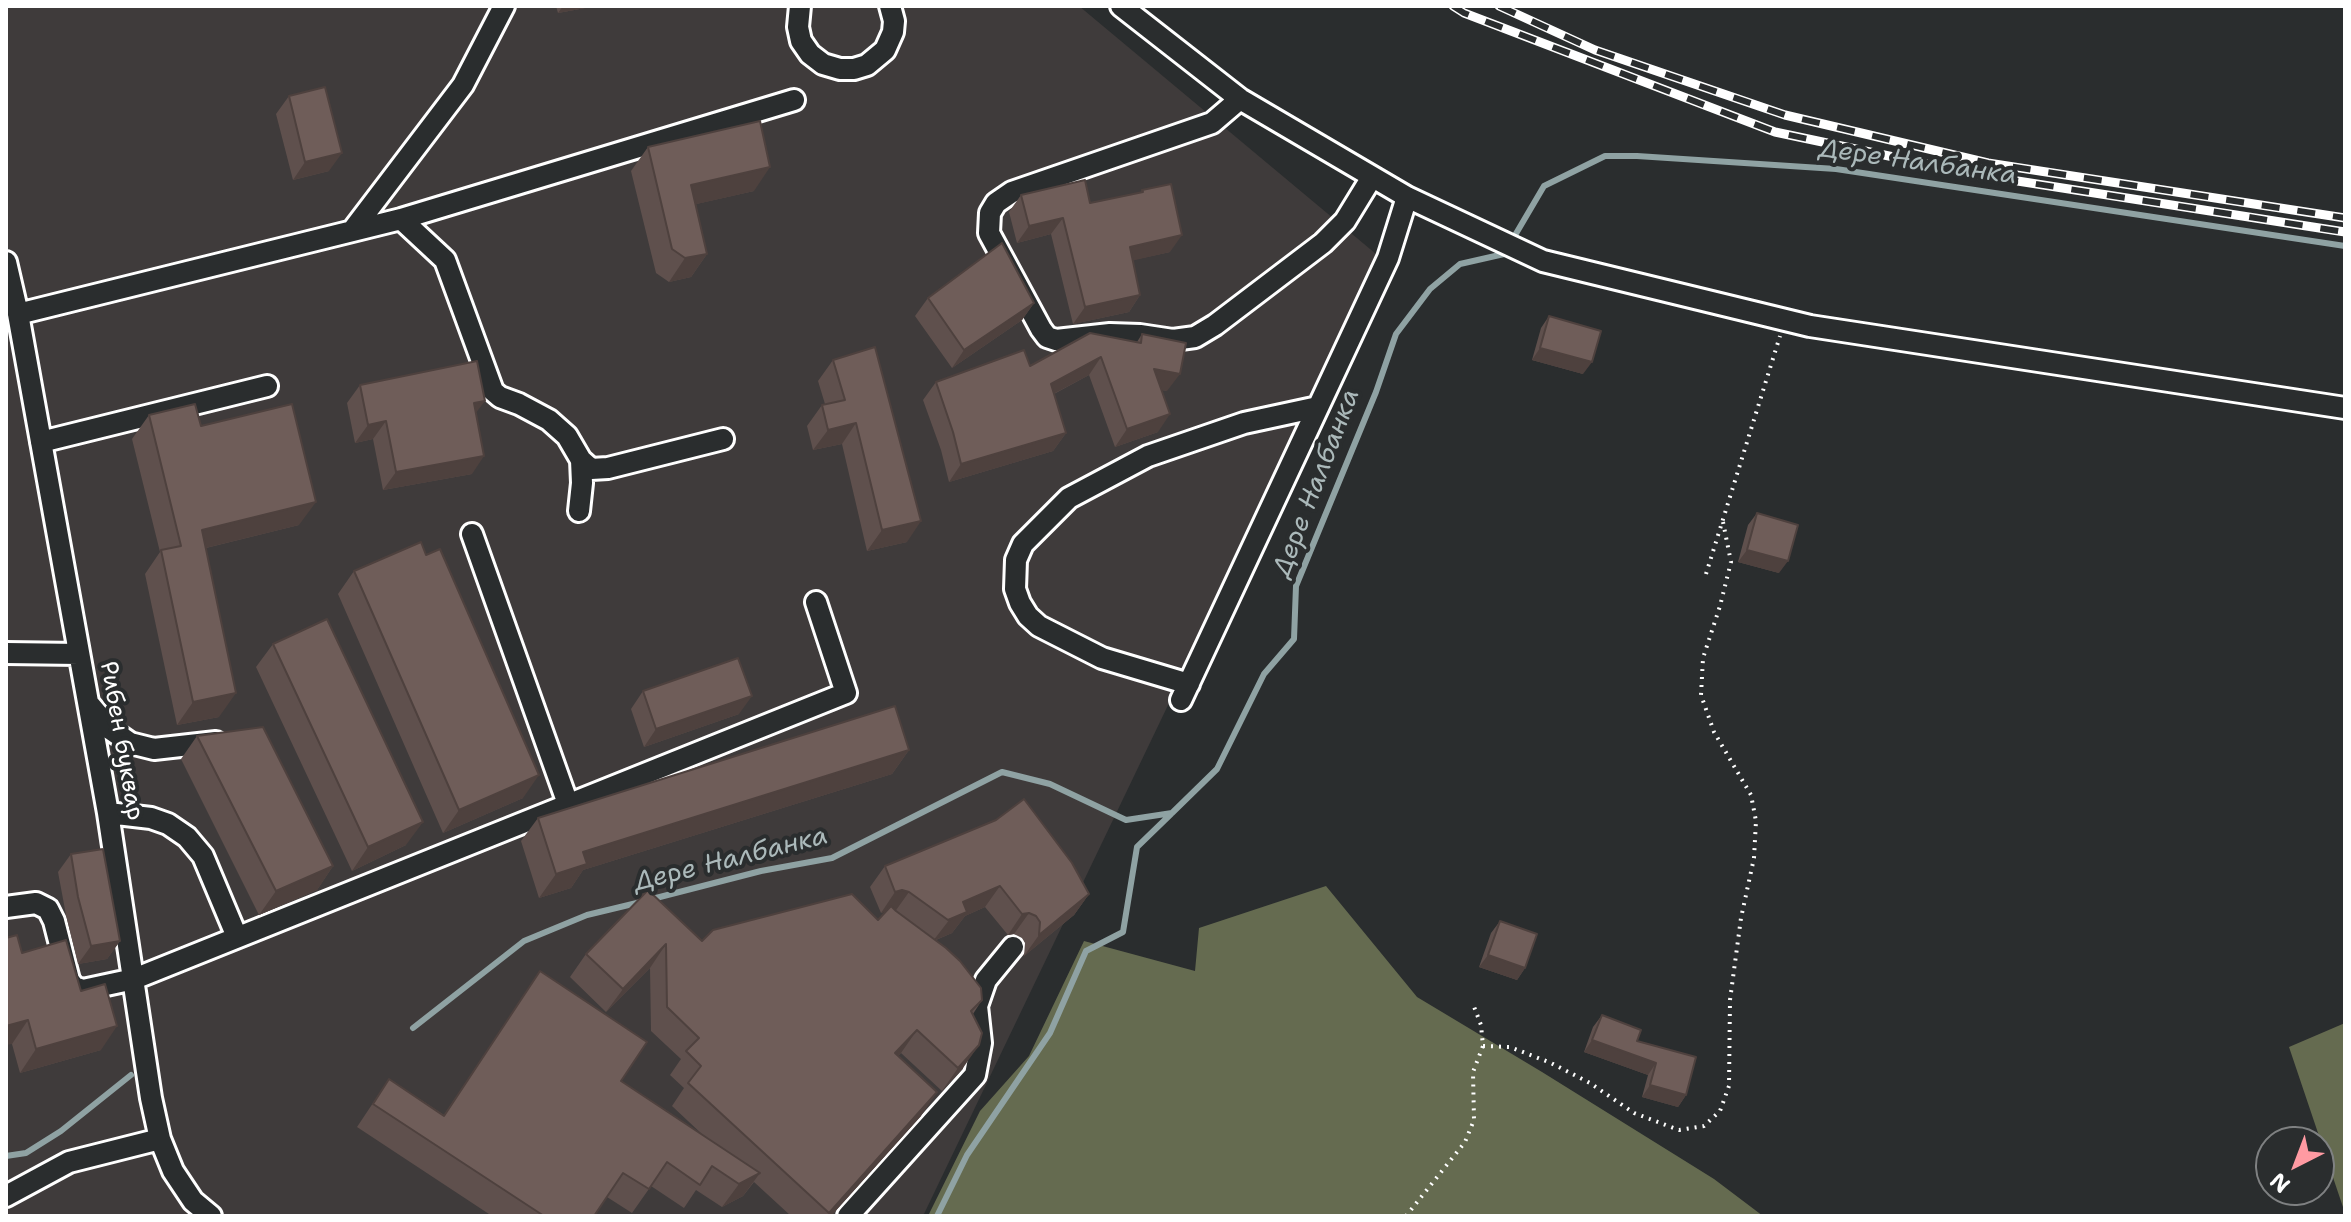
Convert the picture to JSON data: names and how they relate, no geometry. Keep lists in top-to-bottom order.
{
  "streets": {
    "street": ["Рибен буквар"]
  },
  "water": ["Дере Налбанка"],
  "north": "bottom left"
}
